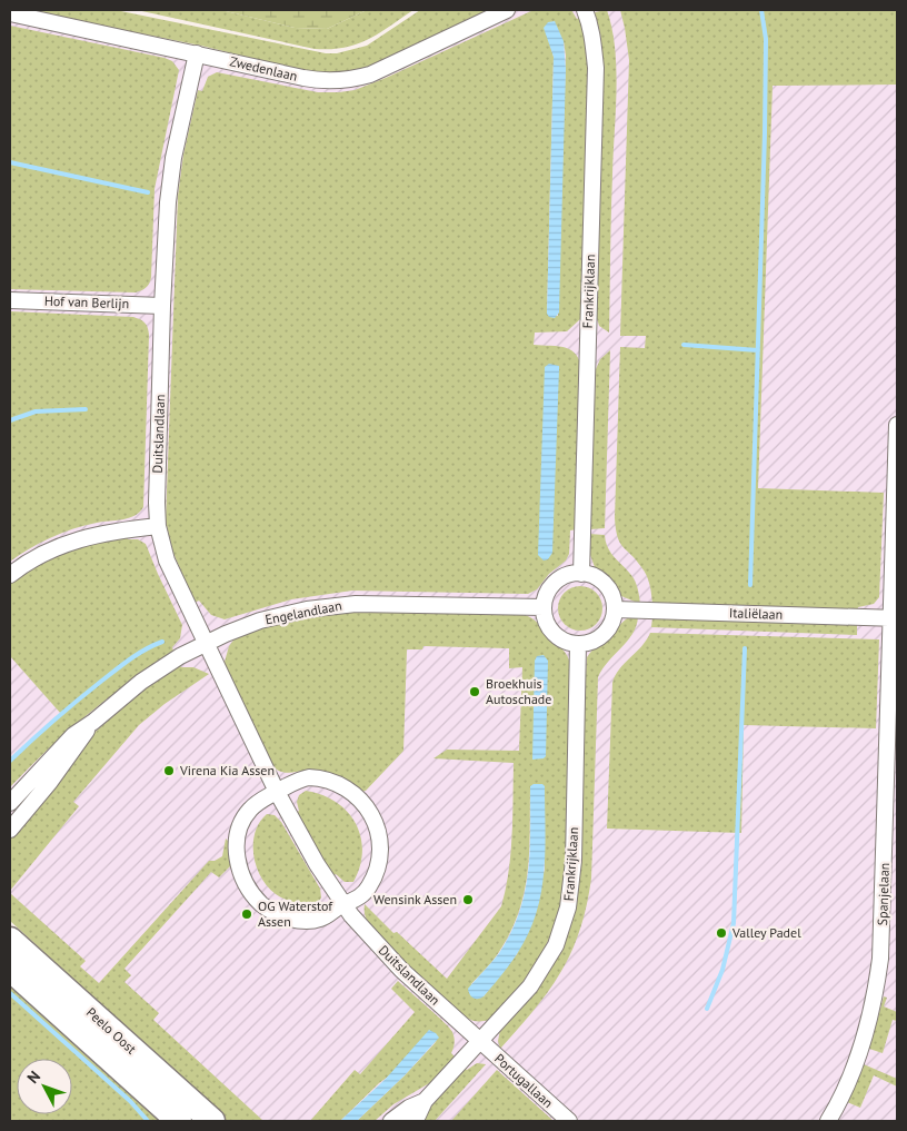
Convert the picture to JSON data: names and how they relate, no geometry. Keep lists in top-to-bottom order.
{
  "streets": {
    "main road": ["Peelo Oost"],
    "street": [
      "Zwedenlaan",
      "Frankrijklaan",
      "Hof van Berlijn",
      "Duitslandlaan",
      "Engelandlaan",
      "Italiëlaan",
      "Spanjelaan",
      "Portugallaan"
    ]
  },
  "crossings": [
    ["Zwedenlaan", "Duitslandlaan"],
    ["Frankrijklaan", "Duitslandlaan"],
    ["Frankrijklaan", "Engelandlaan"],
    ["Frankrijklaan", "Italiëlaan"],
    ["Frankrijklaan", "Portugallaan"],
    ["Hof van Berlijn", "Duitslandlaan"],
    ["Duitslandlaan", "Engelandlaan"],
    ["Duitslandlaan", "Portugallaan"],
    ["Engelandlaan", "Italiëlaan"],
    ["Italiëlaan", "Spanjelaan"]
  ],
  "places": [
    "Broekhuis Autoschade",
    "Virena Kia Assen",
    "Wensink Assen",
    "OG Waterstof Assen",
    "Valley Padel"
  ],
  "north": "top left"
}
